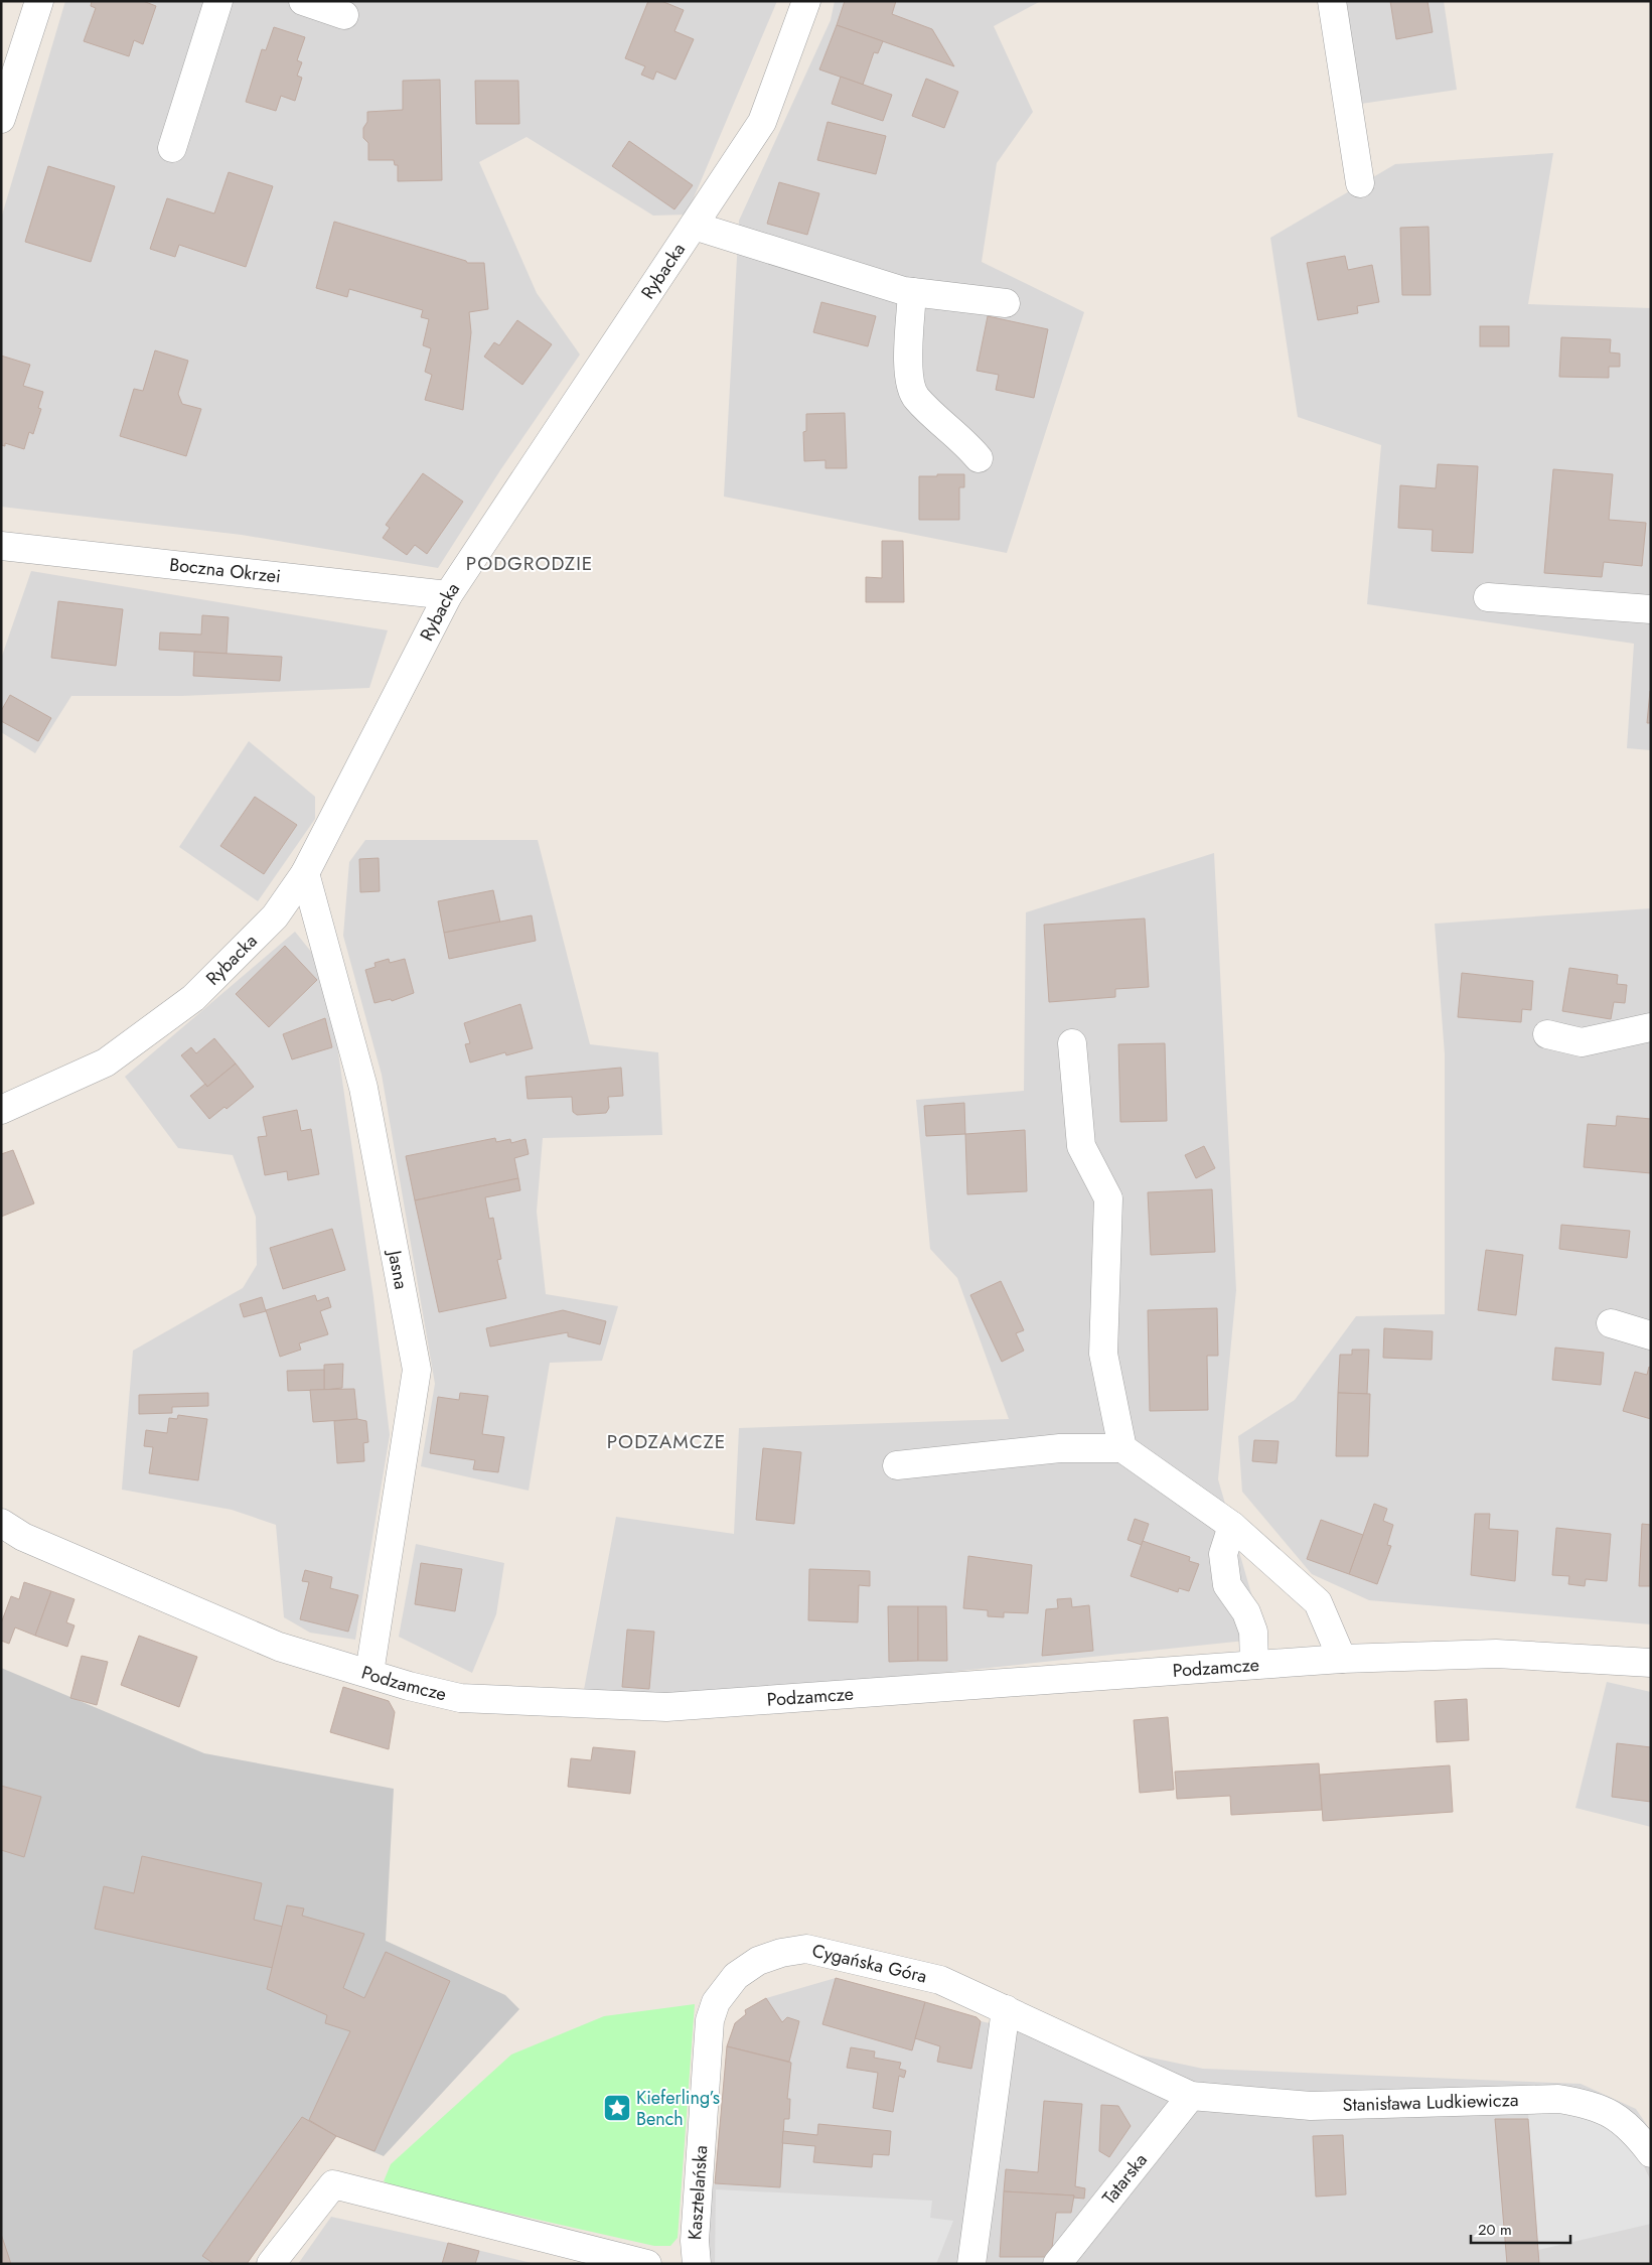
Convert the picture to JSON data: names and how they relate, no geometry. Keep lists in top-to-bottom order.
{
  "streets": {
    "street": [
      "Rybacka",
      "Boczna Okrzei",
      "Jasna",
      "Podzamcze",
      "Cygańska Góra",
      "Stanisława Ludkiewicza",
      "Tatarska",
      "Kasztelańska"
    ]
  },
  "crossings": [
    ["Rybacka", "Boczna Okrzei"],
    ["Rybacka", "Jasna"],
    ["Jasna", "Podzamcze"],
    ["Cygańska Góra", "Stanisława Ludkiewicza"],
    ["Cygańska Góra", "Tatarska"],
    ["Cygańska Góra", "Kasztelańska"],
    ["Stanisława Ludkiewicza", "Tatarska"]
  ],
  "districts": ["PODGRODZIE", "PODZAMCZE"],
  "places": {
    "place": ["Kieferling’s Bench"]
  },
  "scale_bar": "20 m"
}
